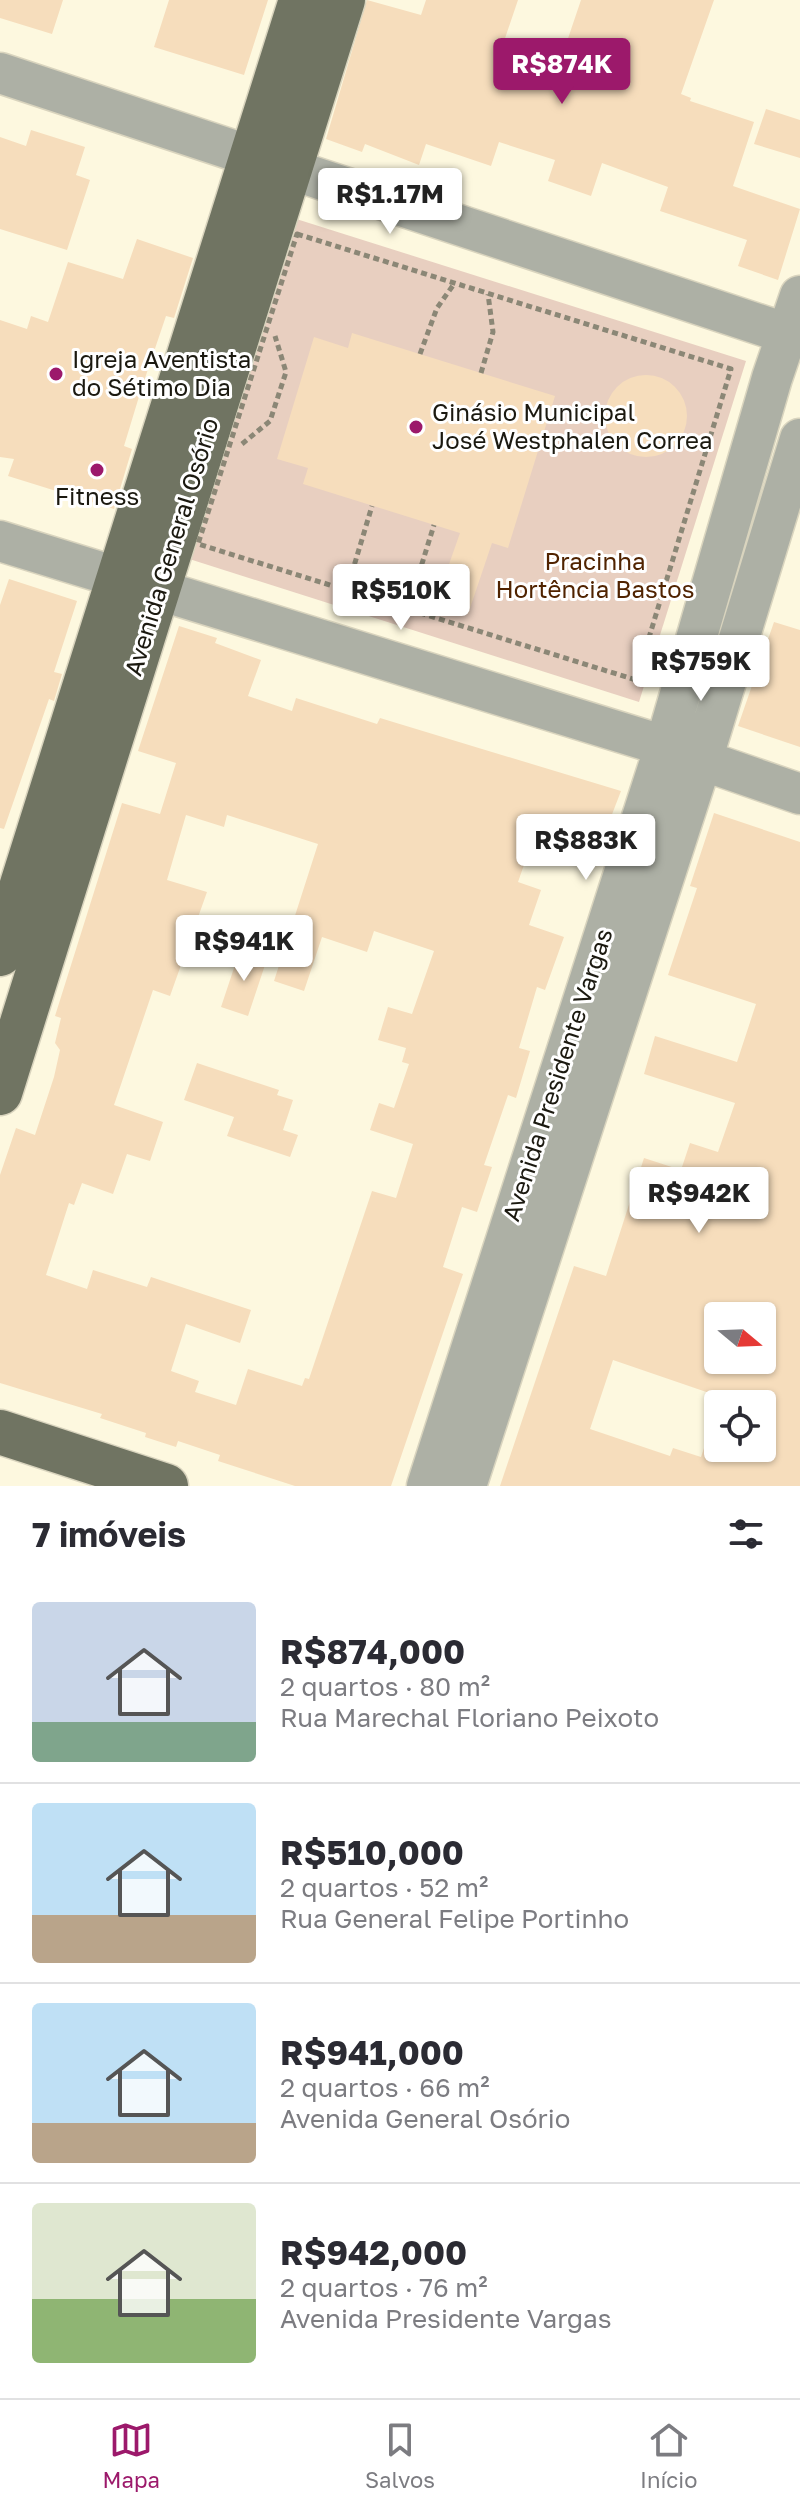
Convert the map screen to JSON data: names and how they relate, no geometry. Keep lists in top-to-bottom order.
{
  "streets": {
    "main road": ["Avenida General Osório"],
    "street": ["Avenida Presidente Vargas"]
  },
  "parks": ["Pracinha Hortência Bastos"],
  "places": ["Igreja Aventista do Sétimo Dia", "Ginásio Municipal José Westphalen Correa", "Fitness"],
  "north": "right",
  "page": {
    "price": [
      "R$874K",
      "R$1.17M",
      "R$510K",
      "R$759K",
      "R$883K",
      "R$941K",
      "R$942K"
    ],
    "heading": "7 imóveis",
    "list": [
      {
        "name": "R$874,000",
        "note": "2 quartos · 80 m² · Rua Marechal Floriano Peixoto"
      },
      {
        "name": "R$510,000",
        "note": "2 quartos · 52 m² · Rua General Felipe Portinho"
      },
      {
        "name": "R$941,000",
        "note": "2 quartos · 66 m² · Avenida General Osório"
      },
      {
        "name": "R$942,000",
        "note": "2 quartos · 76 m² · Avenida Presidente Vargas"
      }
    ],
    "tabs": ["Mapa", "Salvos", "Início"]
  }
}
